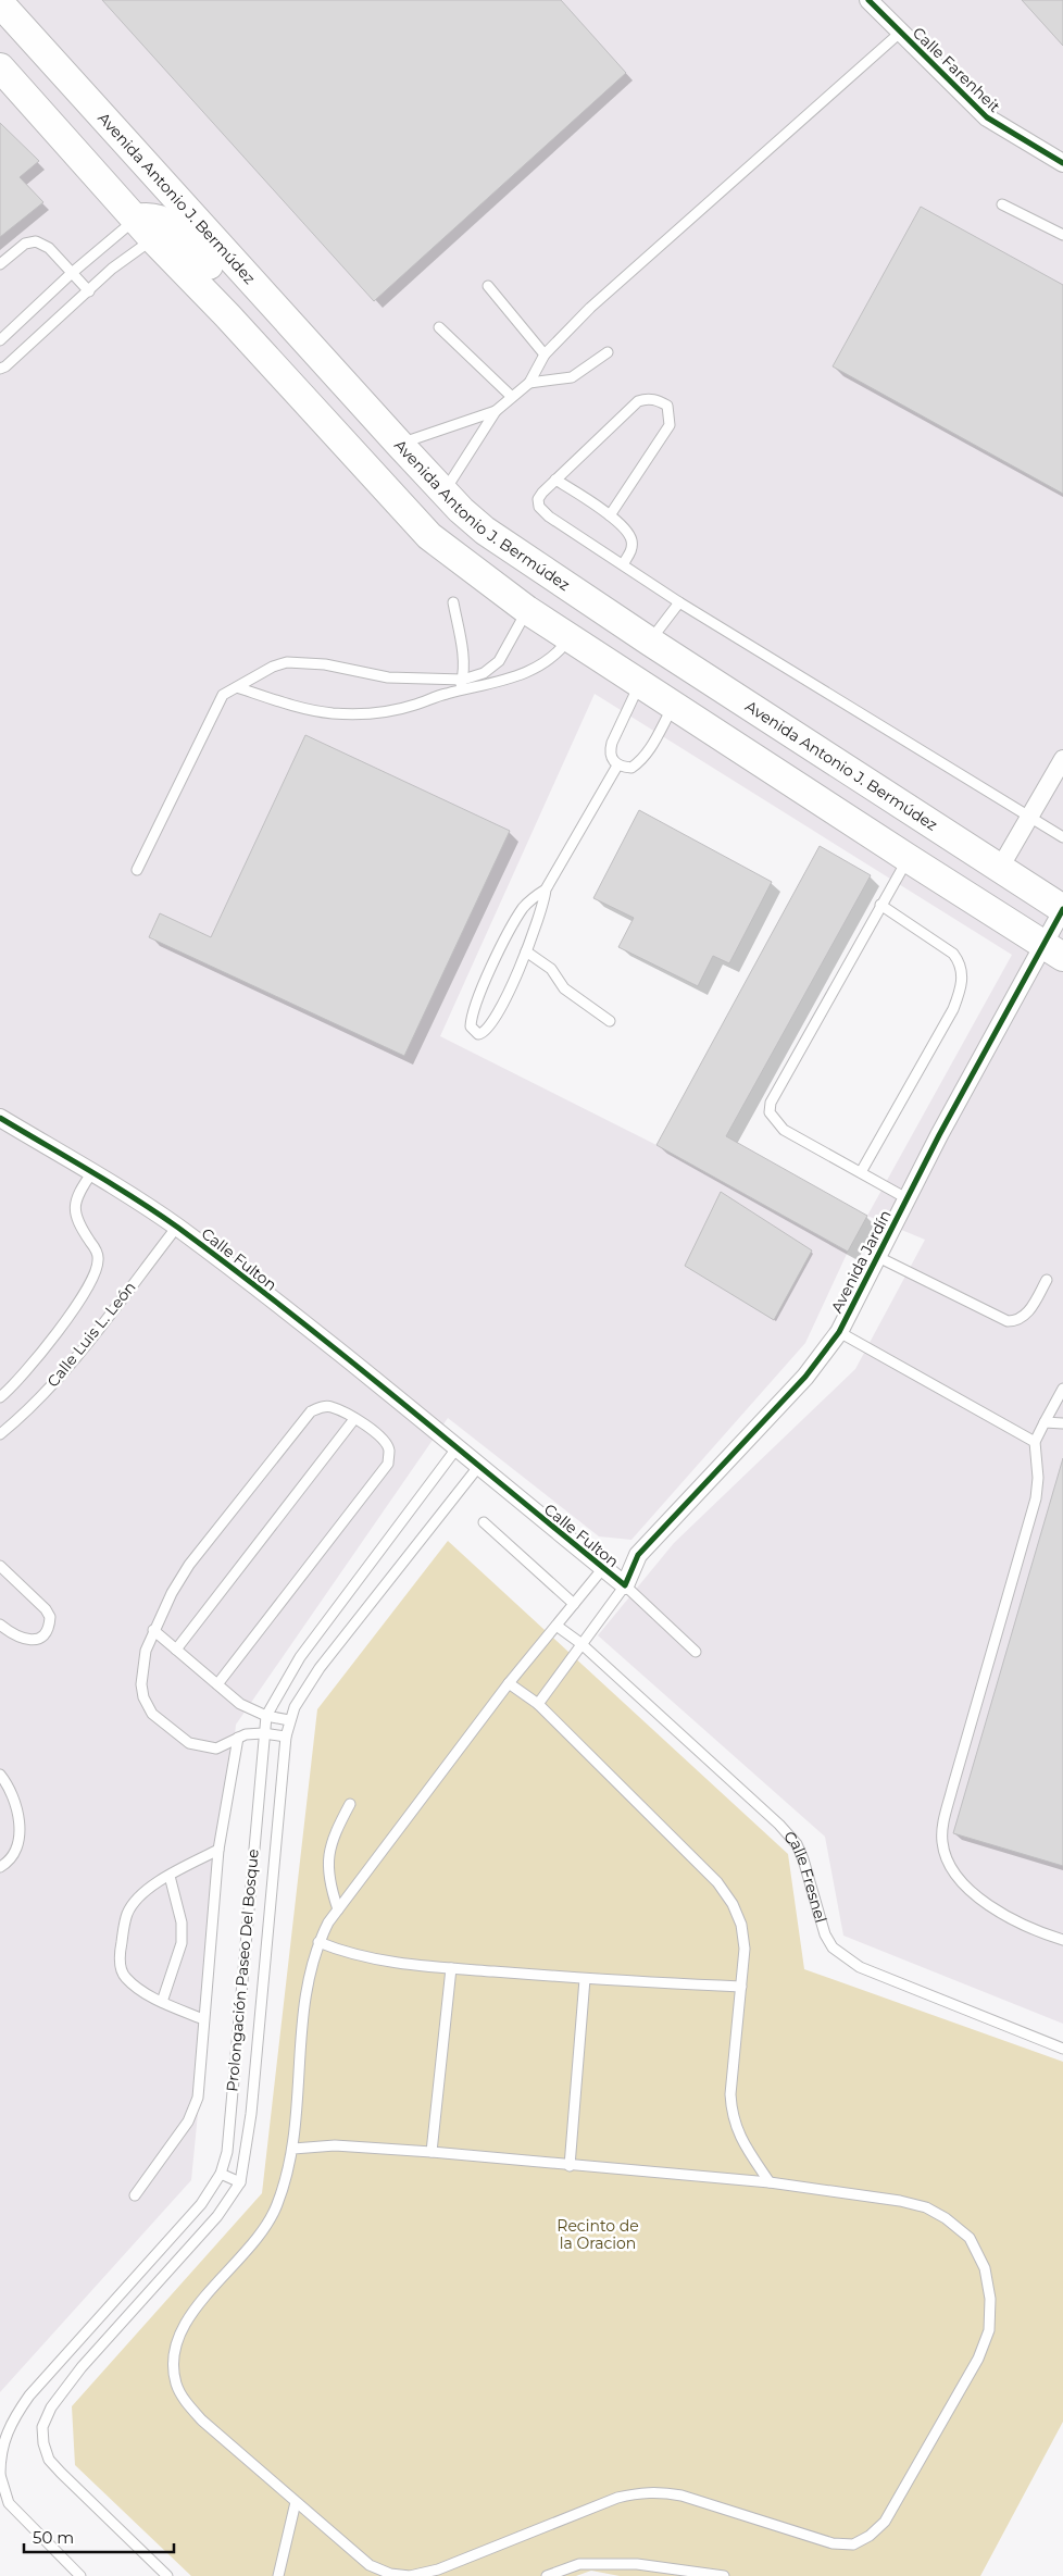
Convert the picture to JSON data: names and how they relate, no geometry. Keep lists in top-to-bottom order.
{
  "streets": {
    "main road": ["Avenida Antonio J. Bermúdez"],
    "street": ["Calle Farenheit", "Calle Fulton", "Avenida Jardín"],
    "lane": ["Calle Luis L. León", "Calle Fresnel", "Prolongación Paseo Del Bosque"]
  },
  "crossings": [
    ["Avenida Antonio J. Bermúdez", "Avenida Jardín"],
    ["Calle Fulton", "Avenida Jardín"],
    ["Calle Fulton", "Calle Luis L. León"],
    ["Calle Fulton", "Prolongación Paseo Del Bosque"]
  ],
  "parks": ["Recinto de la Oracion"],
  "scale_bar": "50 m"
}
